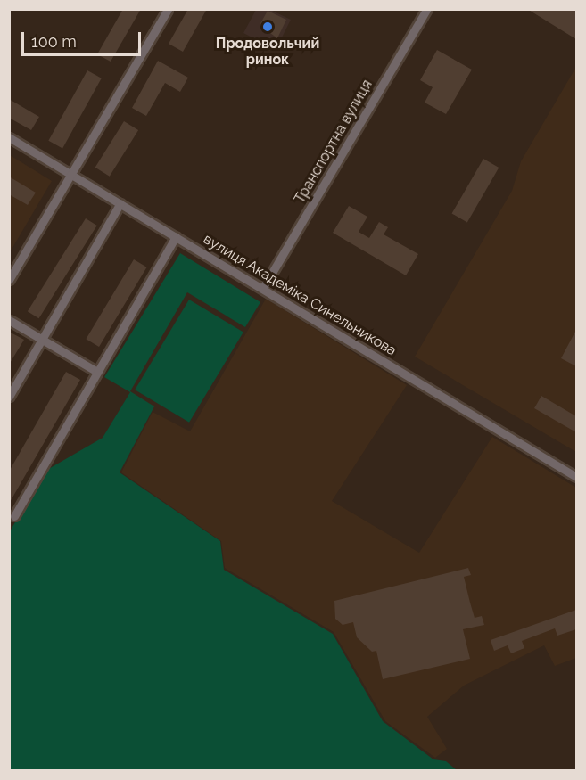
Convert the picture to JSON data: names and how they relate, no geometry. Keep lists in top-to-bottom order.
{
  "streets": {
    "street": ["Транспортна вулиця", "вулиця Академіка Синельникова"]
  },
  "crossings": [
    ["Транспортна вулиця", "вулиця Академіка Синельникова"]
  ],
  "places": ["Продовольчий ринок"],
  "scale_bar": "100 m"
}
